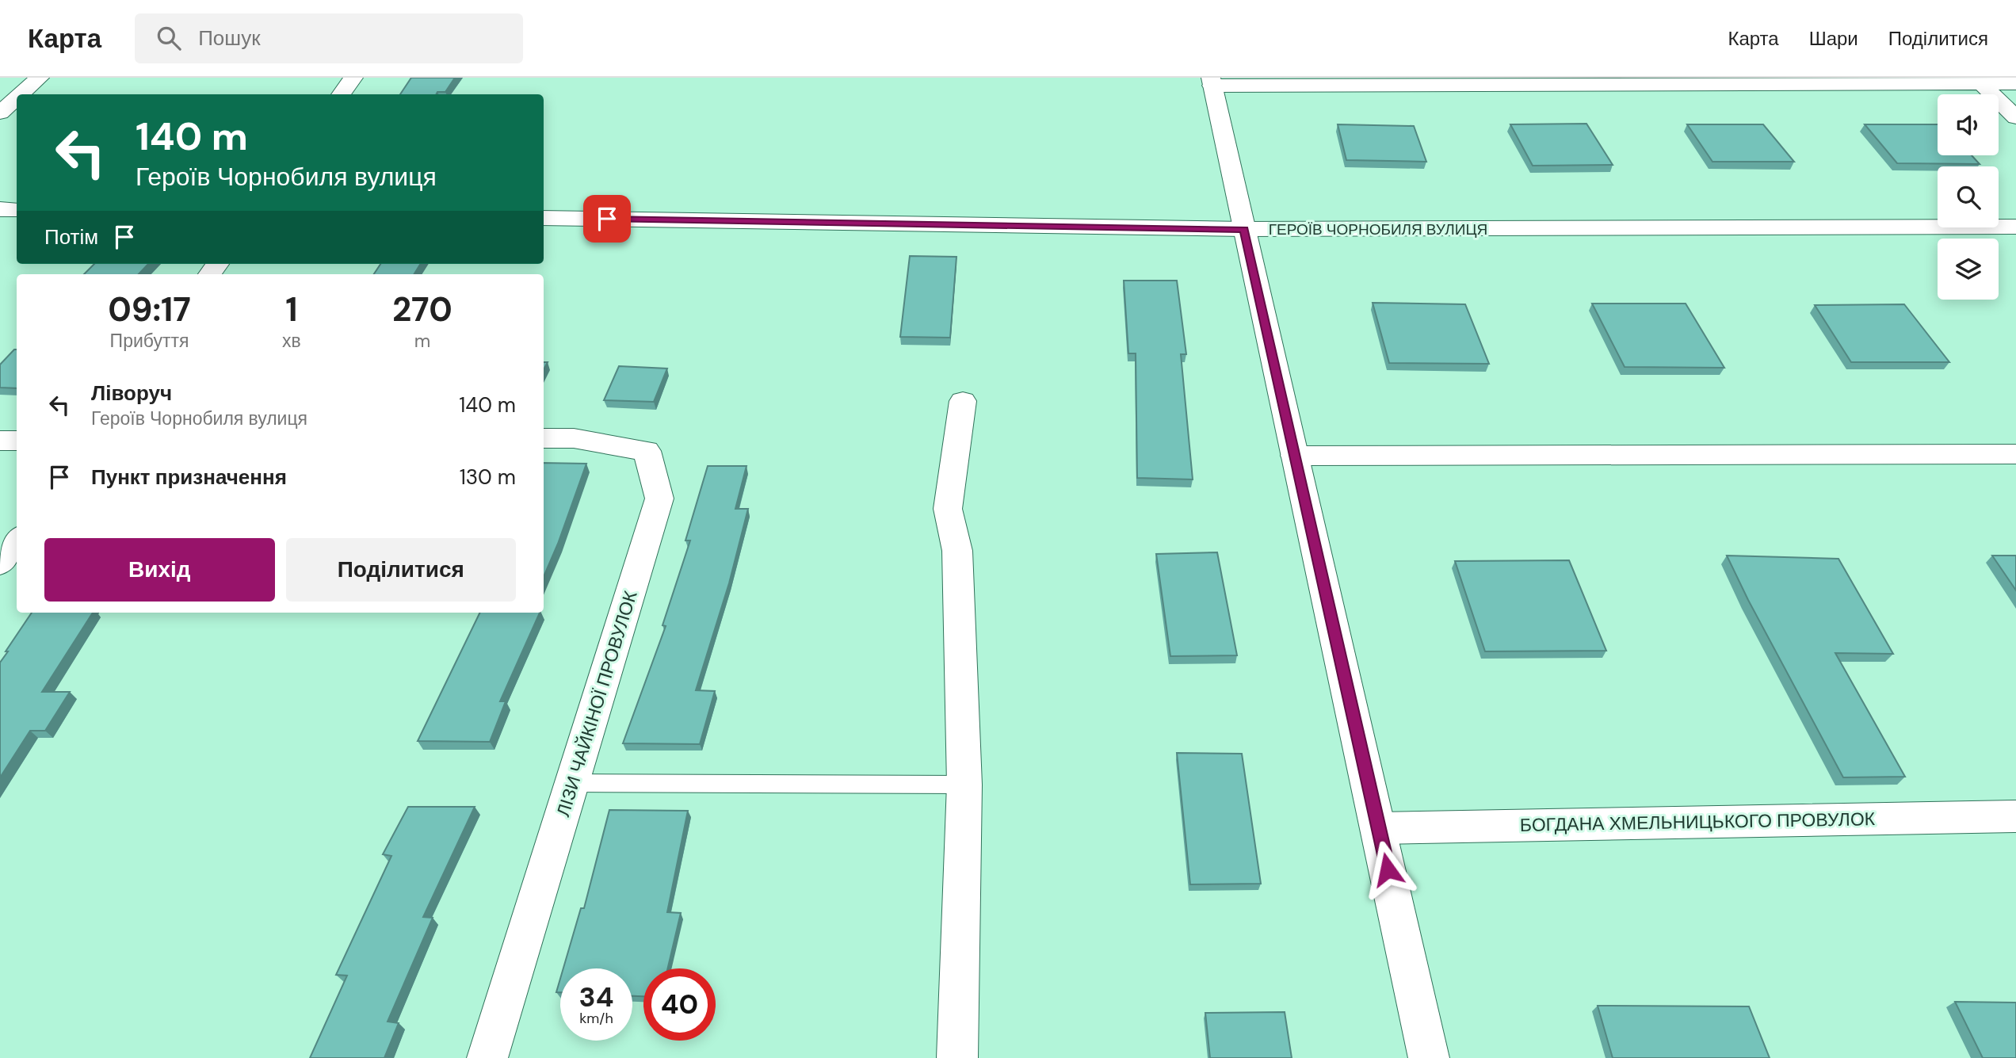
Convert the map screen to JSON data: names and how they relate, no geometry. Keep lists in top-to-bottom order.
{
  "streets": {
    "street": ["ГЕРОЇВ ЧОРНОБИЛЯ ВУЛИЦЯ", "ЛІЗИ ЧАЙКІНОЇ ПРОВУЛОК", "БОГДАНА ХМЕЛЬНИЦЬКОГО ПРОВУЛОК"]
  },
  "page": {
    "header": "Карта",
    "search": "Пошук",
    "nav": ["Карта", "Шари", "Поділитися"],
    "turn": ["140 m", "Героїв Чорнобиля вулиця"],
    "then": "Потім",
    "eta": [
      "09:17",
      "Прибуття",
      "1",
      "хв",
      "270",
      "m"
    ],
    "list": [
      {
        "name": "Ліворуч",
        "note": "Героїв Чорнобиля вулиця",
        "value": "140 m"
      },
      {
        "name": "Пункт призначення",
        "value": "130 m"
      }
    ],
    "buttons": ["Вихід", "Поділитися"],
    "speed": "34 km/h",
    "limit": "40"
  }
}
